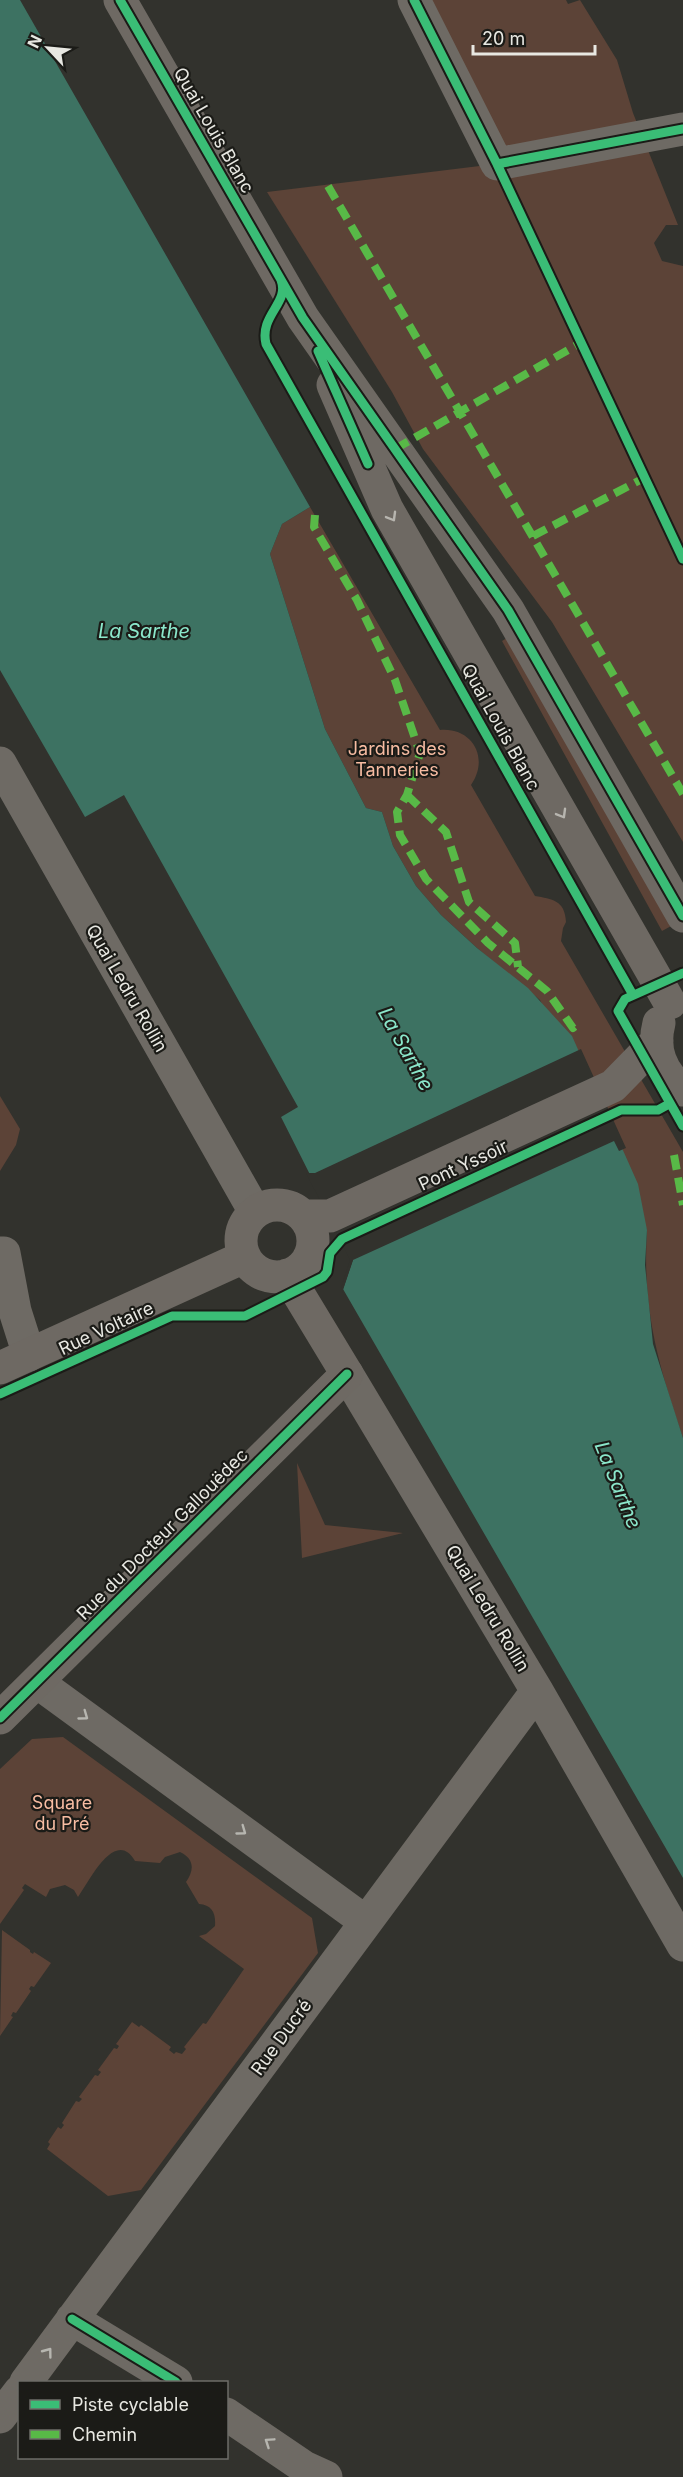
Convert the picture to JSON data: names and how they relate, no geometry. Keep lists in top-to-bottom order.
{
  "streets": {
    "main road": [
      "Quai Louis Blanc",
      "Quai Ledru Rollin",
      "Pont Yssoir",
      "Rue Voltaire",
      "Rue du Docteur Gallouëdec"
    ],
    "street": ["Rue Ducré"]
  },
  "crossings": [
    ["Quai Louis Blanc", "Pont Yssoir"],
    ["Quai Ledru Rollin", "Pont Yssoir"],
    ["Quai Ledru Rollin", "Rue Voltaire"],
    ["Quai Ledru Rollin", "Rue du Docteur Gallouëdec"],
    ["Quai Ledru Rollin", "Rue Ducré"],
    ["Pont Yssoir", "Rue Voltaire"]
  ],
  "water": ["La Sarthe"],
  "parks": ["Jardins des Tanneries", "Square du Pré"],
  "legend": ["Piste cyclable", "Chemin"],
  "scale_bar": "20 m",
  "north": "top left"
}
